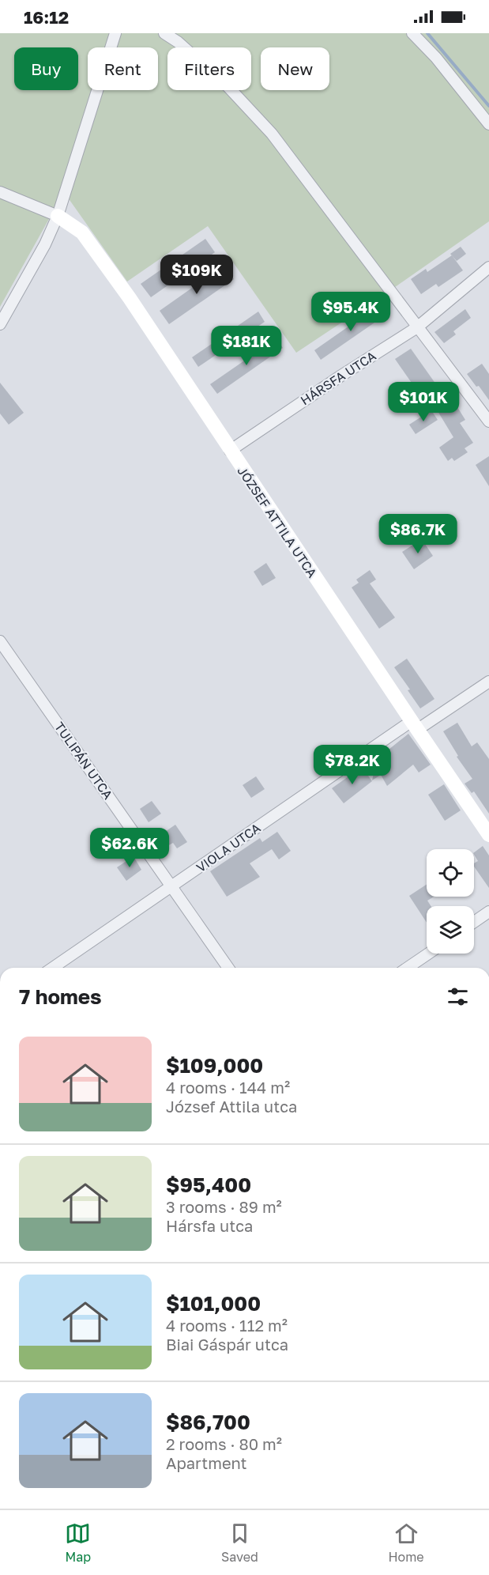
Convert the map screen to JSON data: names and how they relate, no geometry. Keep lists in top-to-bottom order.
{
  "streets": {
    "street": [
      "HÁRSFA UTCA",
      "JÓZSEF ATTILA UTCA",
      "TULIPÁN UTCA",
      "VIOLA UTCA"
    ]
  },
  "crossings": [
    ["HÁRSFA UTCA", "JÓZSEF ATTILA UTCA"],
    ["JÓZSEF ATTILA UTCA", "VIOLA UTCA"],
    ["TULIPÁN UTCA", "VIOLA UTCA"]
  ],
  "page": {
    "status": "16:12",
    "chip": [
      "Buy",
      "Rent",
      "Filters",
      "New"
    ],
    "price": [
      "$109K",
      "$95.4K",
      "$181K",
      "$101K",
      "$86.7K",
      "$78.2K",
      "$62.6K"
    ],
    "heading": "7 homes",
    "list": [
      {
        "name": "$109,000",
        "note": "4 rooms · 144 m² · József Attila utca"
      },
      {
        "name": "$95,400",
        "note": "3 rooms · 89 m² · Hársfa utca"
      },
      {
        "name": "$101,000",
        "note": "4 rooms · 112 m² · Biai Gáspár utca"
      },
      {
        "name": "$86,700",
        "note": "2 rooms · 80 m² · Apartment"
      }
    ],
    "tabs": ["Map", "Saved", "Home"]
  }
}
